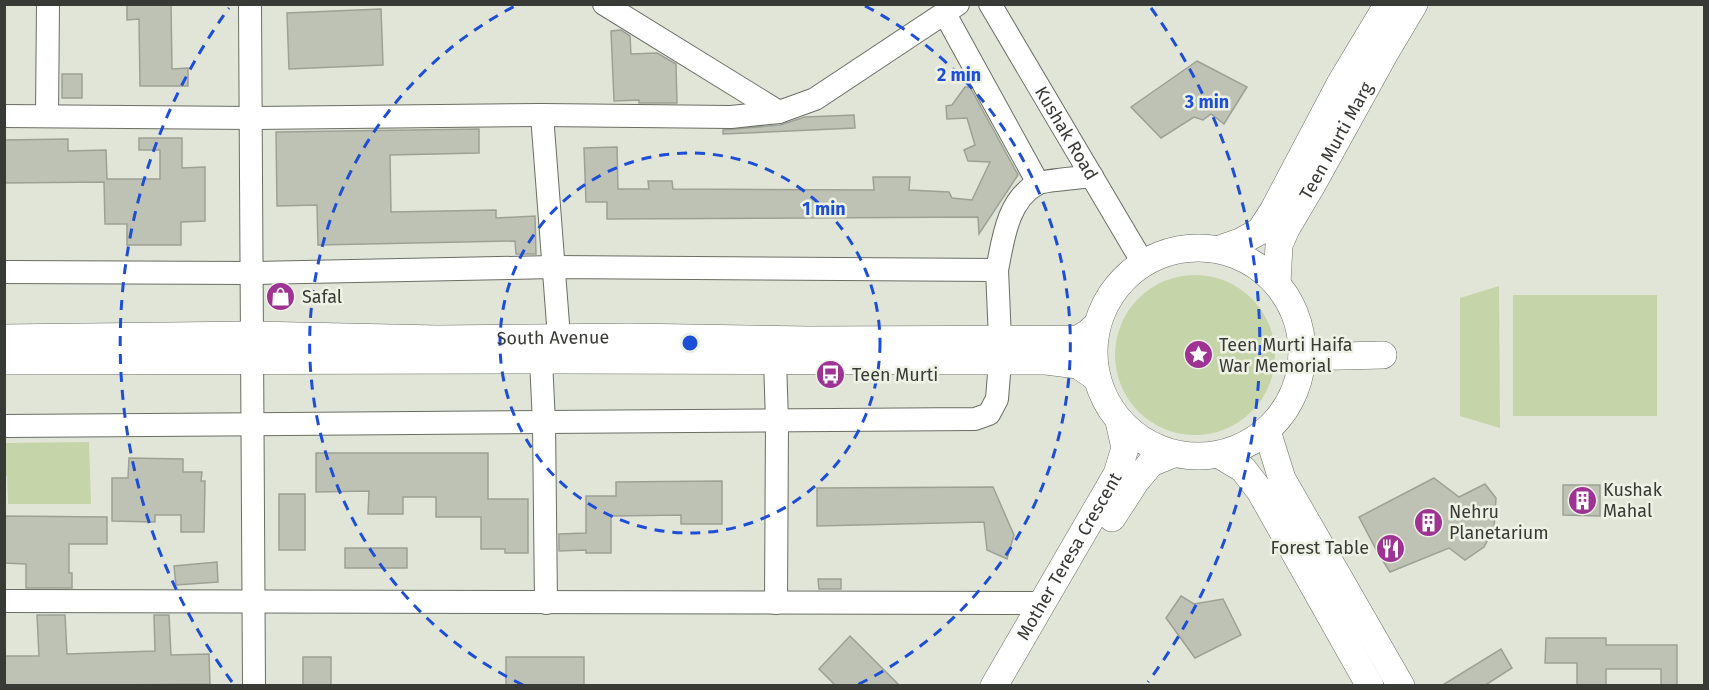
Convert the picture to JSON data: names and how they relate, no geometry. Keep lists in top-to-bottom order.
{
  "streets": {
    "main road": ["Teen Murti Marg", "South Avenue", "Mother Teresa Crescent"],
    "street": ["Kushak Road"]
  },
  "crossings": [
    ["Kushak Road", "Teen Murti Marg"],
    ["Kushak Road", "South Avenue"],
    ["Kushak Road", "Mother Teresa Crescent"],
    ["Teen Murti Marg", "South Avenue"],
    ["Teen Murti Marg", "Mother Teresa Crescent"],
    ["South Avenue", "Mother Teresa Crescent"]
  ],
  "places": {
    "shop": ["Safal"],
    "place": ["Teen Murti Haifa War Memorial"],
    "bus stop": ["Teen Murti"],
    "building": ["Kushak Mahal", "Nehru Planetarium"],
    "restaurant": ["Forest Table"]
  },
  "rings": ["2 min", "3 min", "1 min"]
}
